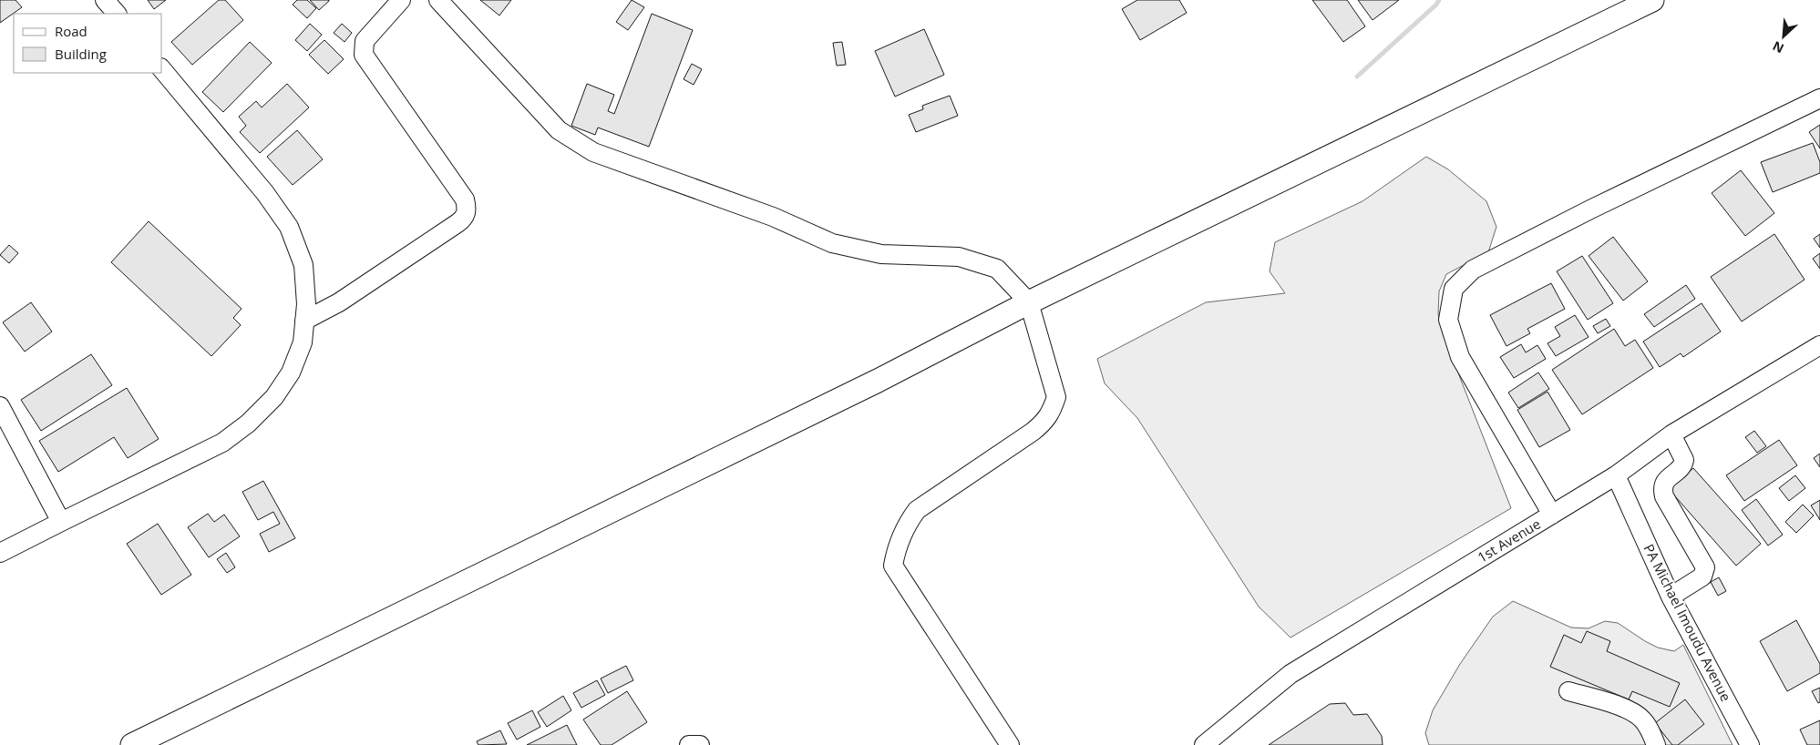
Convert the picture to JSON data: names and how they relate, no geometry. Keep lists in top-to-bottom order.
{
  "streets": {
    "street": ["1st Avenue", "PA Michael Imoudu Avenue"]
  },
  "crossings": [
    ["1st Avenue", "PA Michael Imoudu Avenue"]
  ],
  "legend": ["Road", "Building"],
  "north": "bottom left"
}
